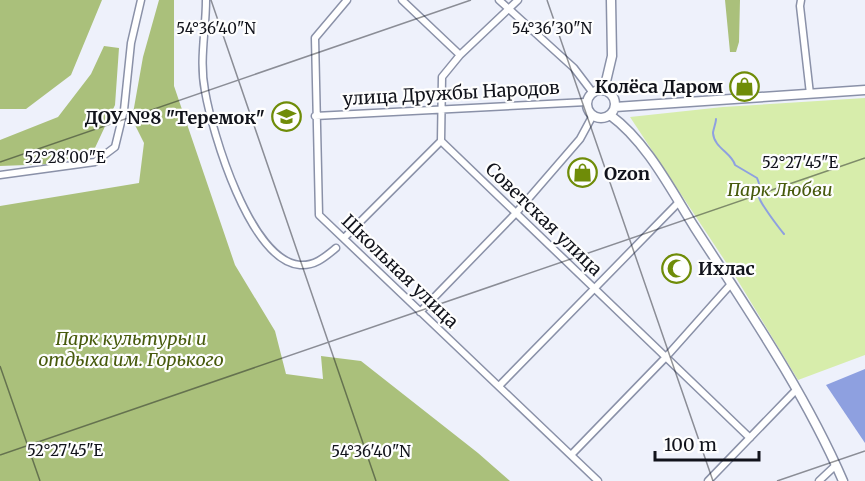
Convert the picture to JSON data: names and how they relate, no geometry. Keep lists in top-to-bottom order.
{
  "streets": {
    "street": ["улица Дружбы Народов", "Советская улица", "Школьная улица"]
  },
  "crossings": [
    ["улица Дружбы Народов", "Школьная улица"]
  ],
  "parks": ["Парк Любви", "Парк культуры и отдыха им. Горького"],
  "places": {
    "shop": ["Колёса Даром", "Ozon"],
    "school or university": ["ДОУ №8 \"Теремок\""],
    "mosque": ["Ихлас"]
  },
  "scale_bar": "100 m",
  "coordinates": [
    "54°36'40\"N",
    "54°36'30\"N",
    "52°28'00\"E",
    "52°27'45\"E"
  ]
}
